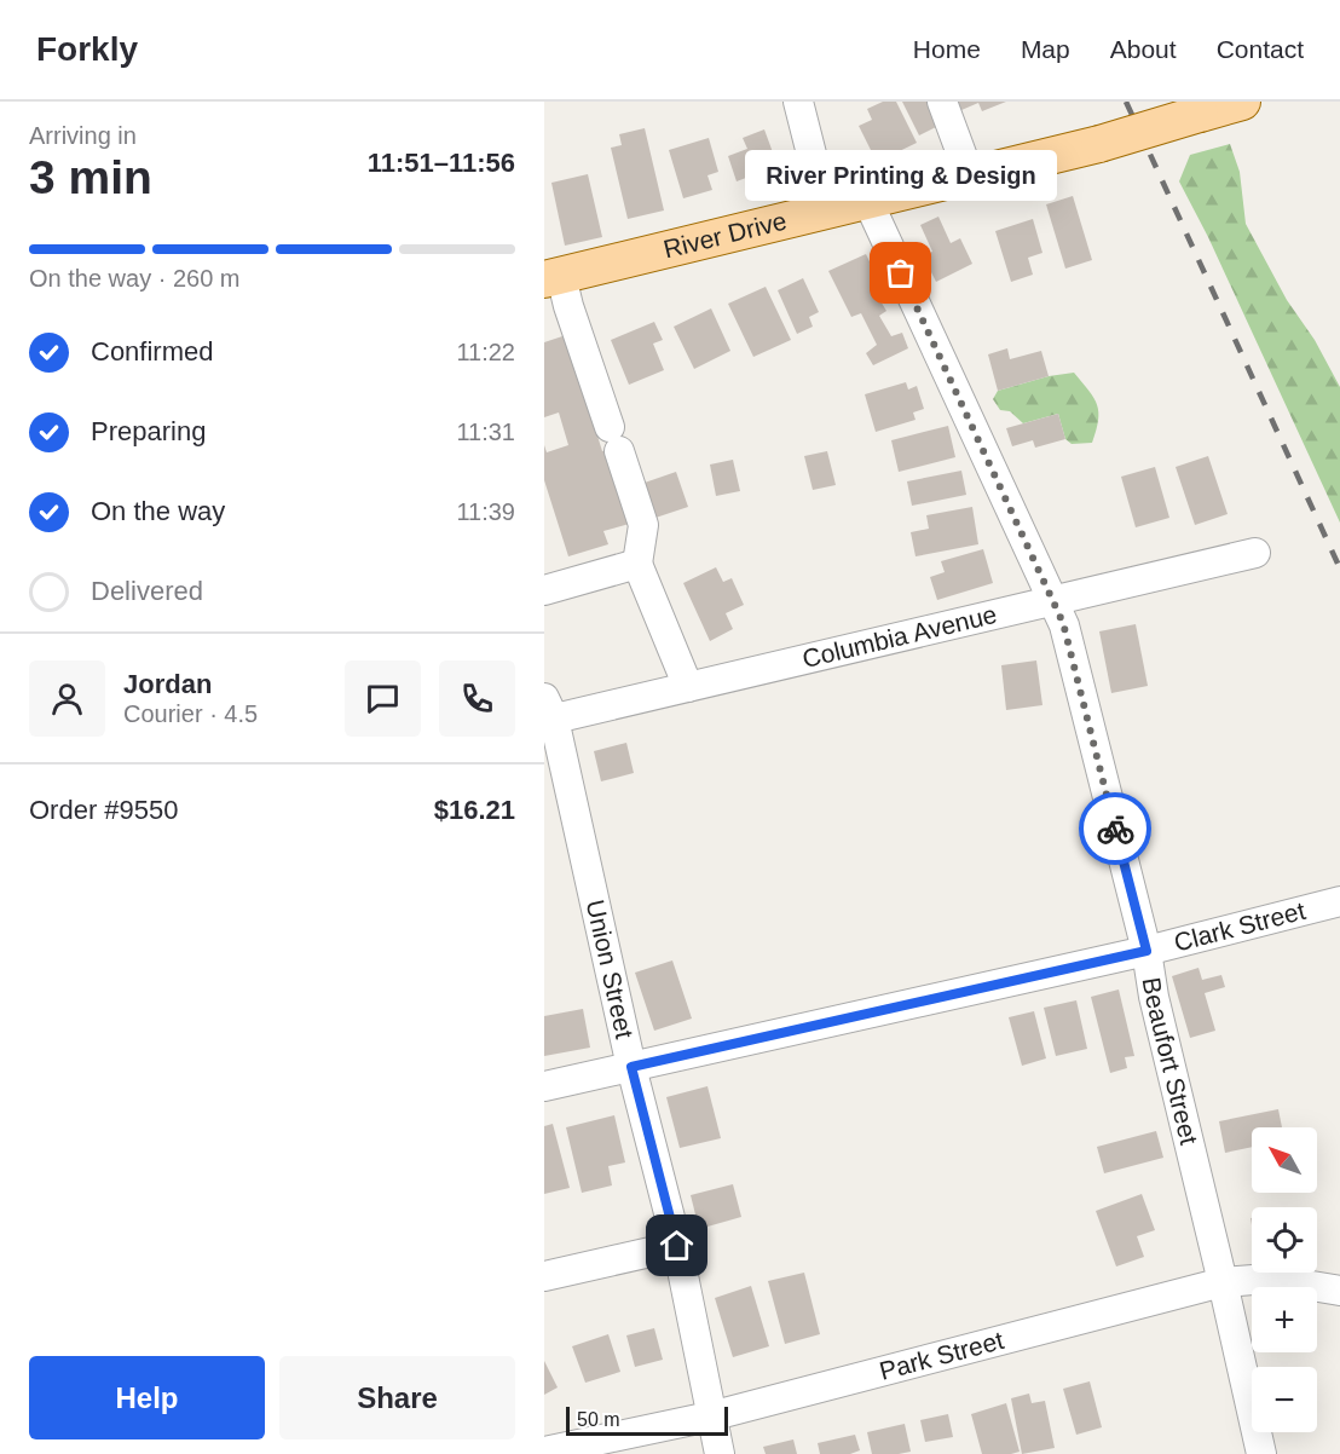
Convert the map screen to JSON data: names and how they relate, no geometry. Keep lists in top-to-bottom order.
{
  "streets": {
    "main road": ["River Drive"],
    "street": [
      "Columbia Avenue",
      "Clark Street",
      "Union Street",
      "Beaufort Street",
      "Park Street"
    ]
  },
  "crossings": [
    ["River Drive", "Beaufort Street"],
    ["Columbia Avenue", "Union Street"],
    ["Columbia Avenue", "Beaufort Street"],
    ["Clark Street", "Union Street"],
    ["Clark Street", "Beaufort Street"],
    ["Union Street", "Park Street"],
    ["Beaufort Street", "Park Street"]
  ],
  "places": ["River Printing & Design"],
  "scale_bar": "50 m",
  "north": "top left",
  "page": {
    "header": "Forkly",
    "nav": [
      "Home",
      "Map",
      "About",
      "Contact"
    ],
    "heading": ["3 min", "Arriving in", "11:51–11:56"],
    "panel": [
      "Jordan",
      "Courier · 4.5",
      "Order #9550",
      "$16.21"
    ],
    "bubble": "River Printing & Design",
    "bar": "On the way · 260 m",
    "list": [
      ["Confirmed", "11:22"],
      ["Preparing", "11:31"],
      ["On the way", "11:39"],
      "Delivered"
    ],
    "map_buttons": ["+", "−"],
    "buttons": ["Help", "Share"],
    "scale": "50 m"
  }
}
